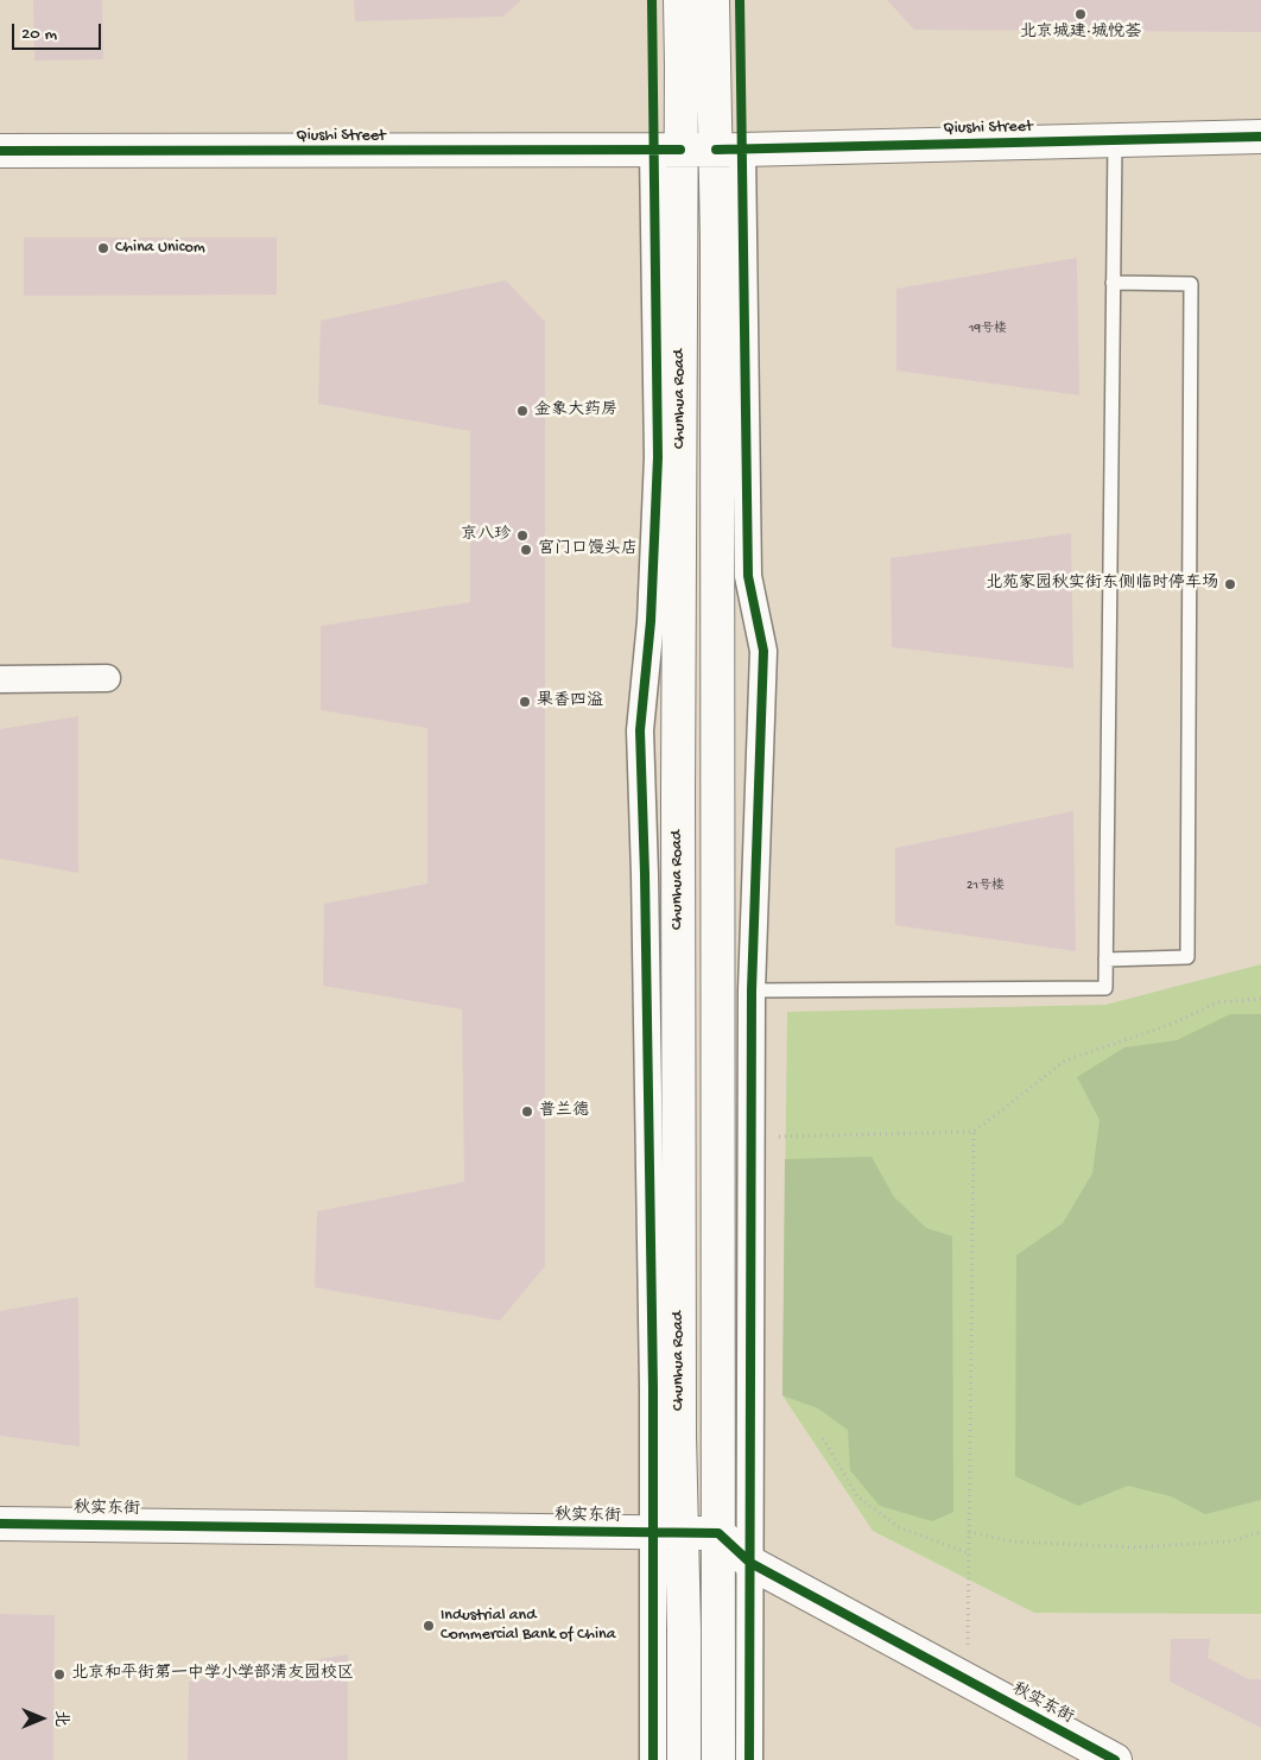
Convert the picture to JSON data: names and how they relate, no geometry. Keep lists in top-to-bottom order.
{
  "streets": {
    "street": ["Qiushi Street", "Chunhua Road", "秋实东街"]
  },
  "crossings": [
    ["Qiushi Street", "Chunhua Road"],
    ["Chunhua Road", "秋实东街"]
  ],
  "places": [
    "北京城建·城悦荟",
    "China Unicom",
    "金象大药房",
    "京八珍",
    "宫门口馒头店",
    "北苑家园秋实街东侧临时停车场",
    "果香四溢",
    "普兰德",
    "Industrial and Commercial Bank of China",
    "北京和平街第一中学小学部清友园校区"
  ],
  "house_numbers": ["19号楼", "21号楼"],
  "scale_bar": "20 m",
  "north": "right"
}
